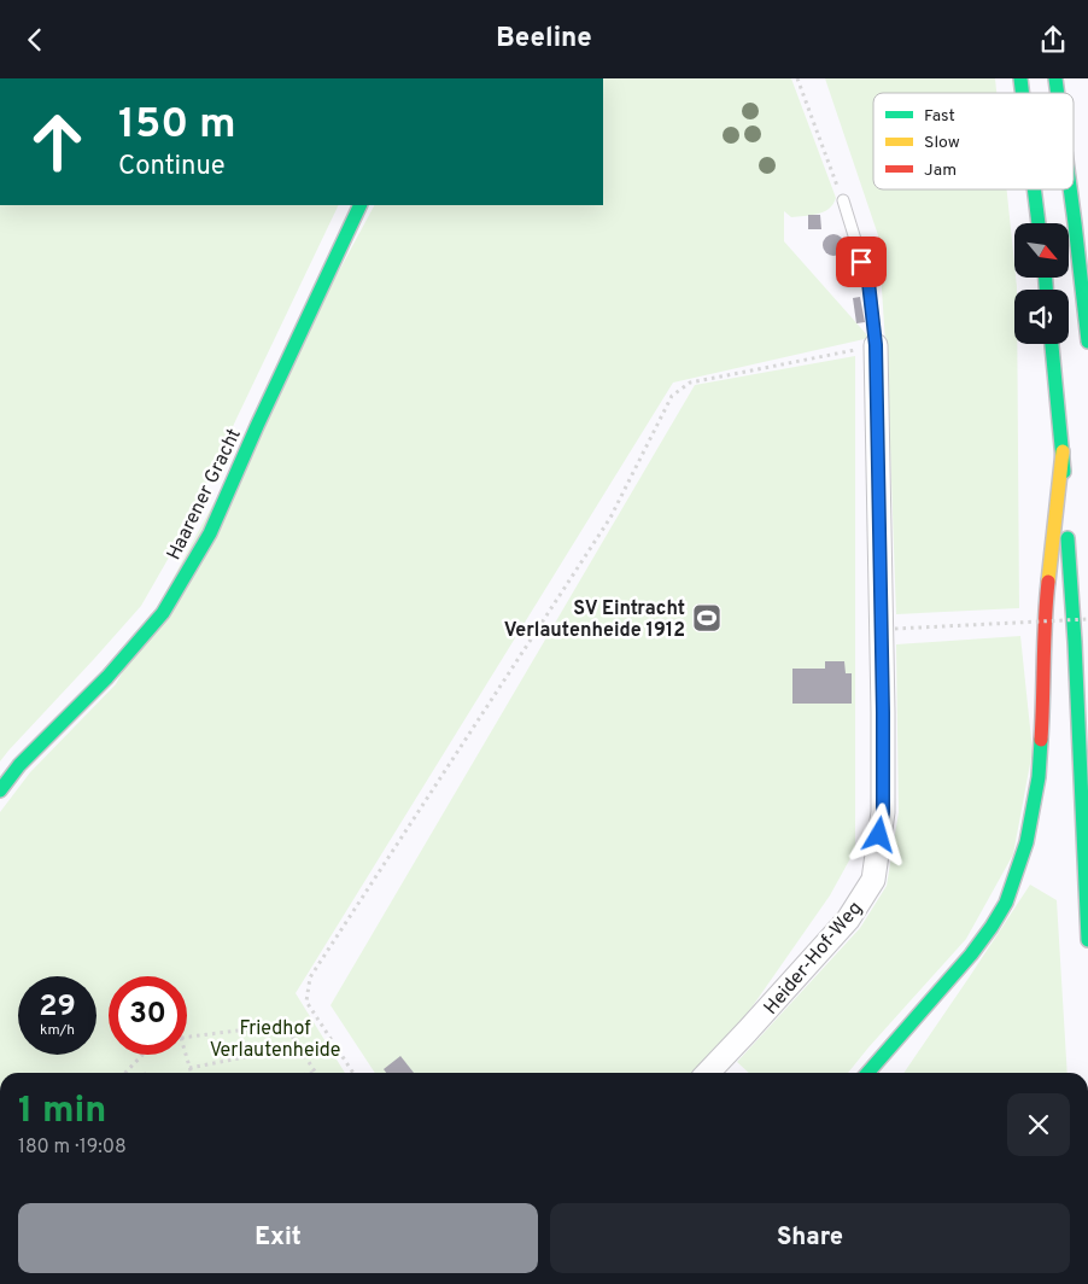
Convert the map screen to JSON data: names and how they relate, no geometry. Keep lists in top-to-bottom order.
{
  "streets": {
    "main road": ["Haarener Gracht"],
    "street": ["Heider-Hof-Weg"]
  },
  "parks": ["Friedhof Verlautenheide"],
  "places": {
    "sports": ["SV Eintracht Verlautenheide 1912"]
  },
  "legend": ["Fast", "Slow", "Jam"],
  "north": "bottom right",
  "page": {
    "header": "Beeline",
    "turn": ["150 m", "Continue"],
    "speed": "29 km/h",
    "limit": "30",
    "heading": ["1 min", "180 m · 19:08"],
    "buttons": ["Exit", "Share"]
  }
}
